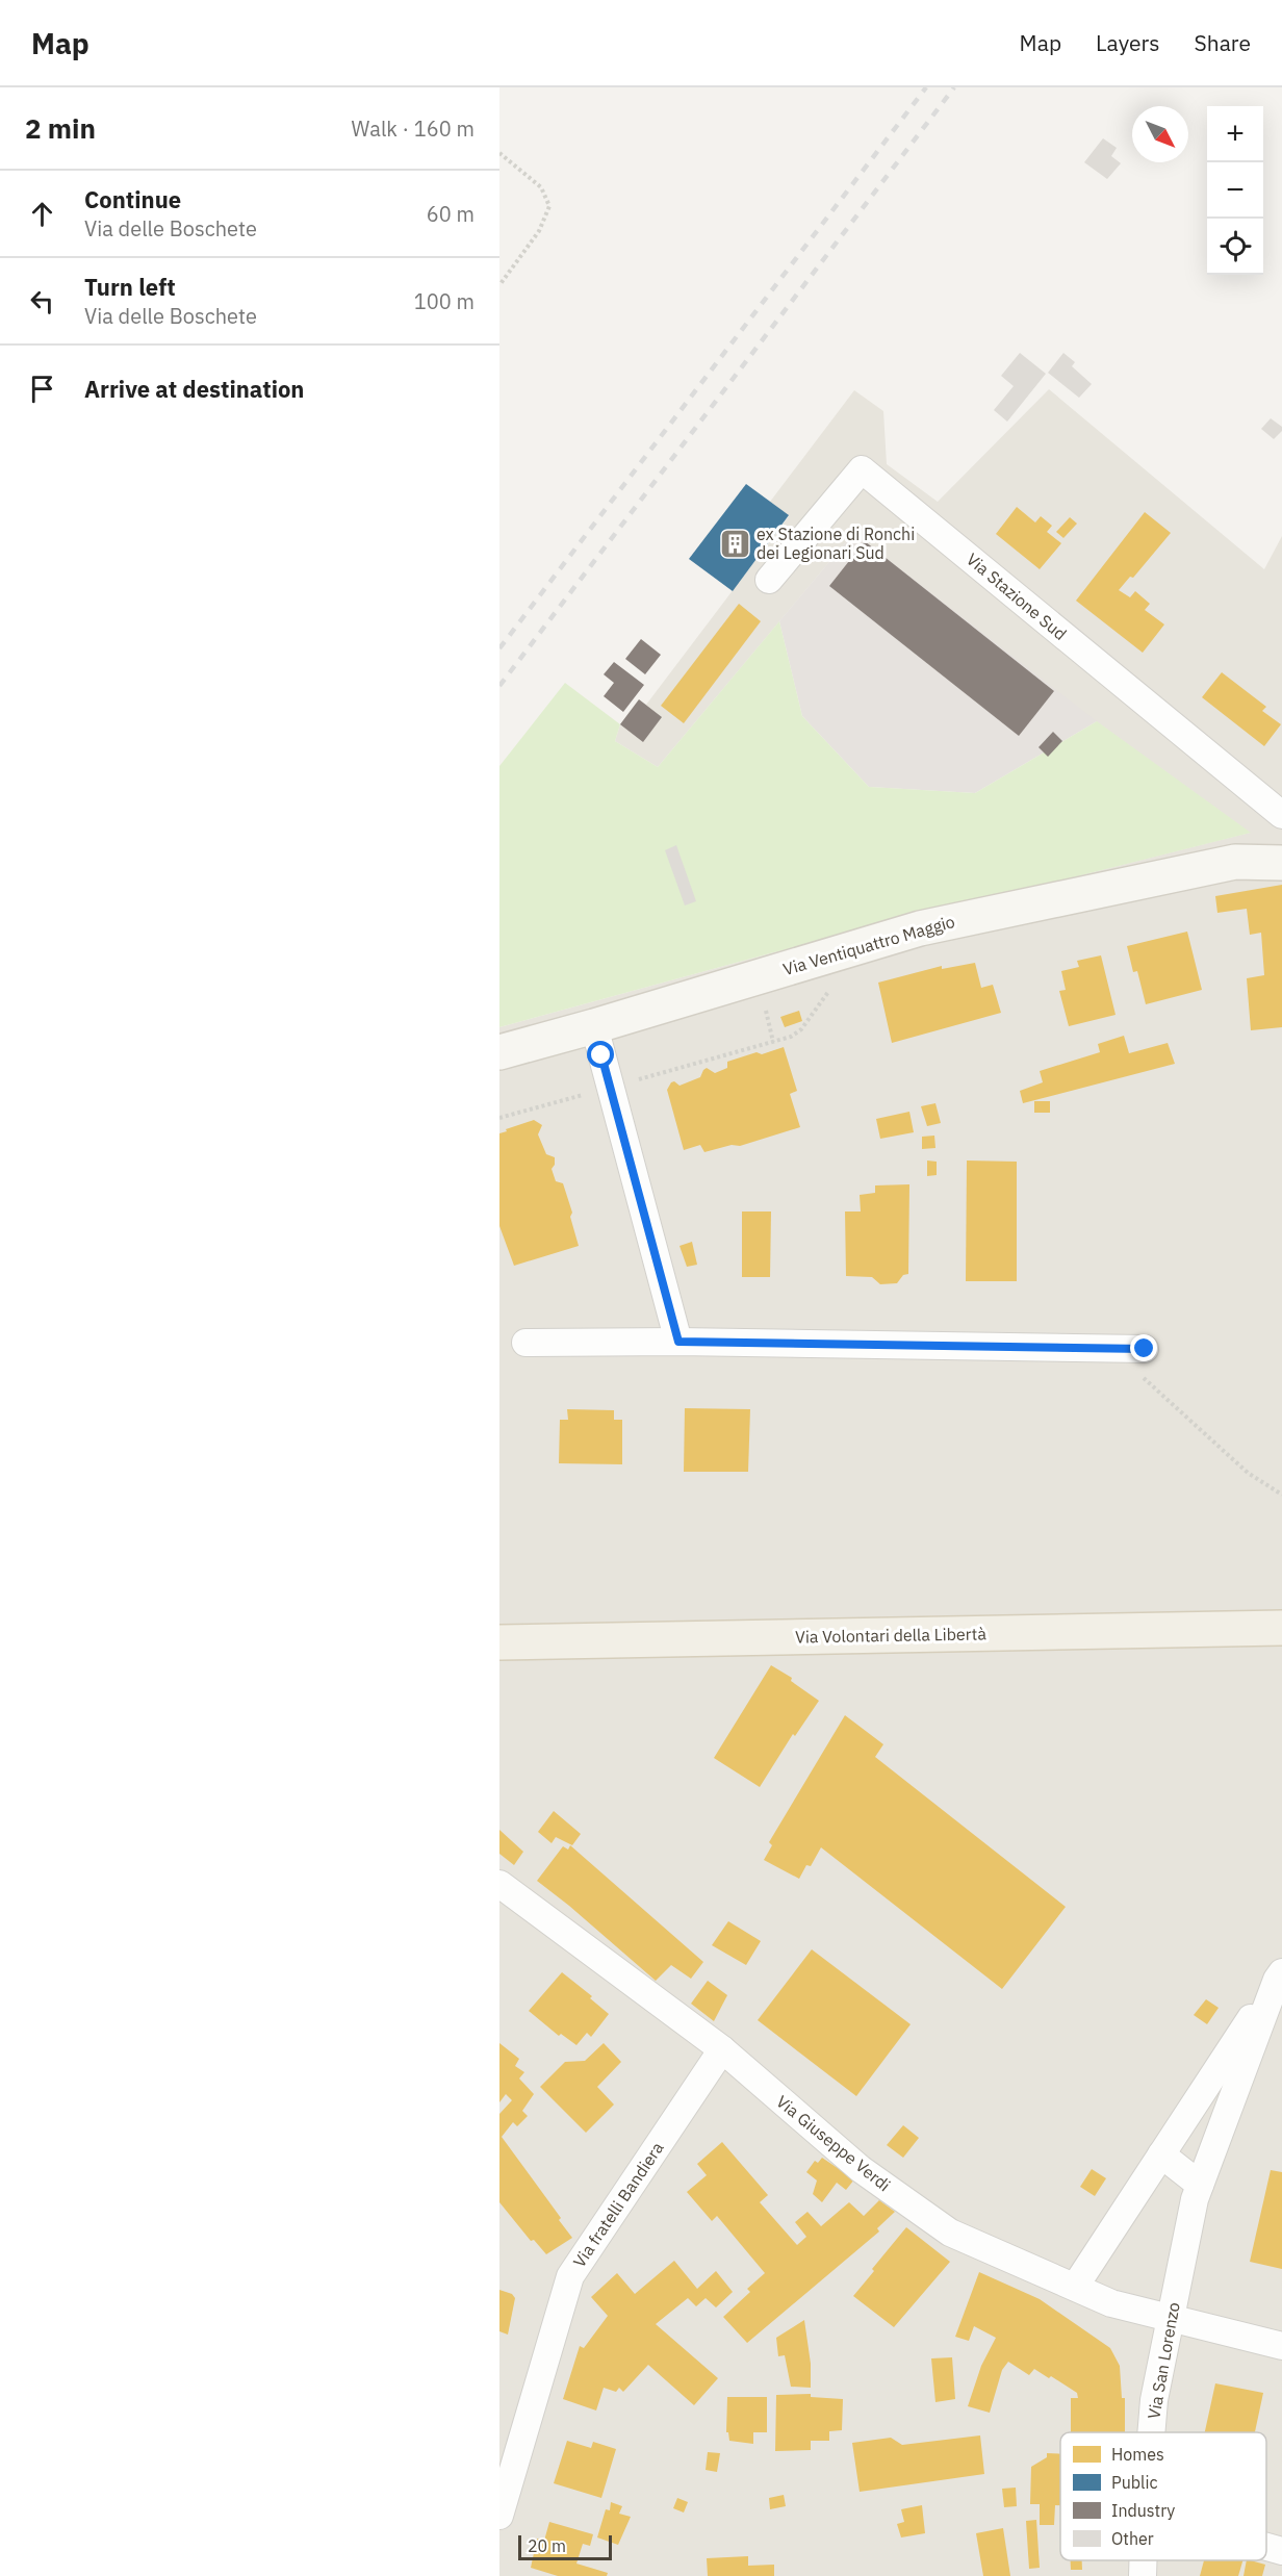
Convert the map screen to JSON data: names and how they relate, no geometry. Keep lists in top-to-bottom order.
{
  "streets": {
    "main road": ["Via Volontari della Libertà"],
    "street": [
      "Via Stazione Sud",
      "Via Ventiquattro Maggio",
      "Via Giuseppe Verdi",
      "Via fratelli Bandiera",
      "Via San Lorenzo"
    ]
  },
  "crossings": [
    ["Via Giuseppe Verdi", "Via fratelli Bandiera"],
    ["Via Giuseppe Verdi", "Via San Lorenzo"]
  ],
  "places": {
    "building": ["ex Stazione di Ronchi dei Legionari Sud"]
  },
  "legend": [
    "Homes",
    "Public",
    "Industry",
    "Other"
  ],
  "scale_bar": "20 m",
  "north": "bottom right",
  "page": {
    "header": "Map",
    "nav": ["Map", "Layers", "Share"],
    "heading": ["2 min", "Walk · 160 m"],
    "map_buttons": ["+", "−"],
    "list": [
      ["Continue", "Via delle Boschete", "60 m"],
      ["Turn left", "Via delle Boschete", "100 m"],
      "Arrive at destination"
    ],
    "scale": "20 m"
  }
}
